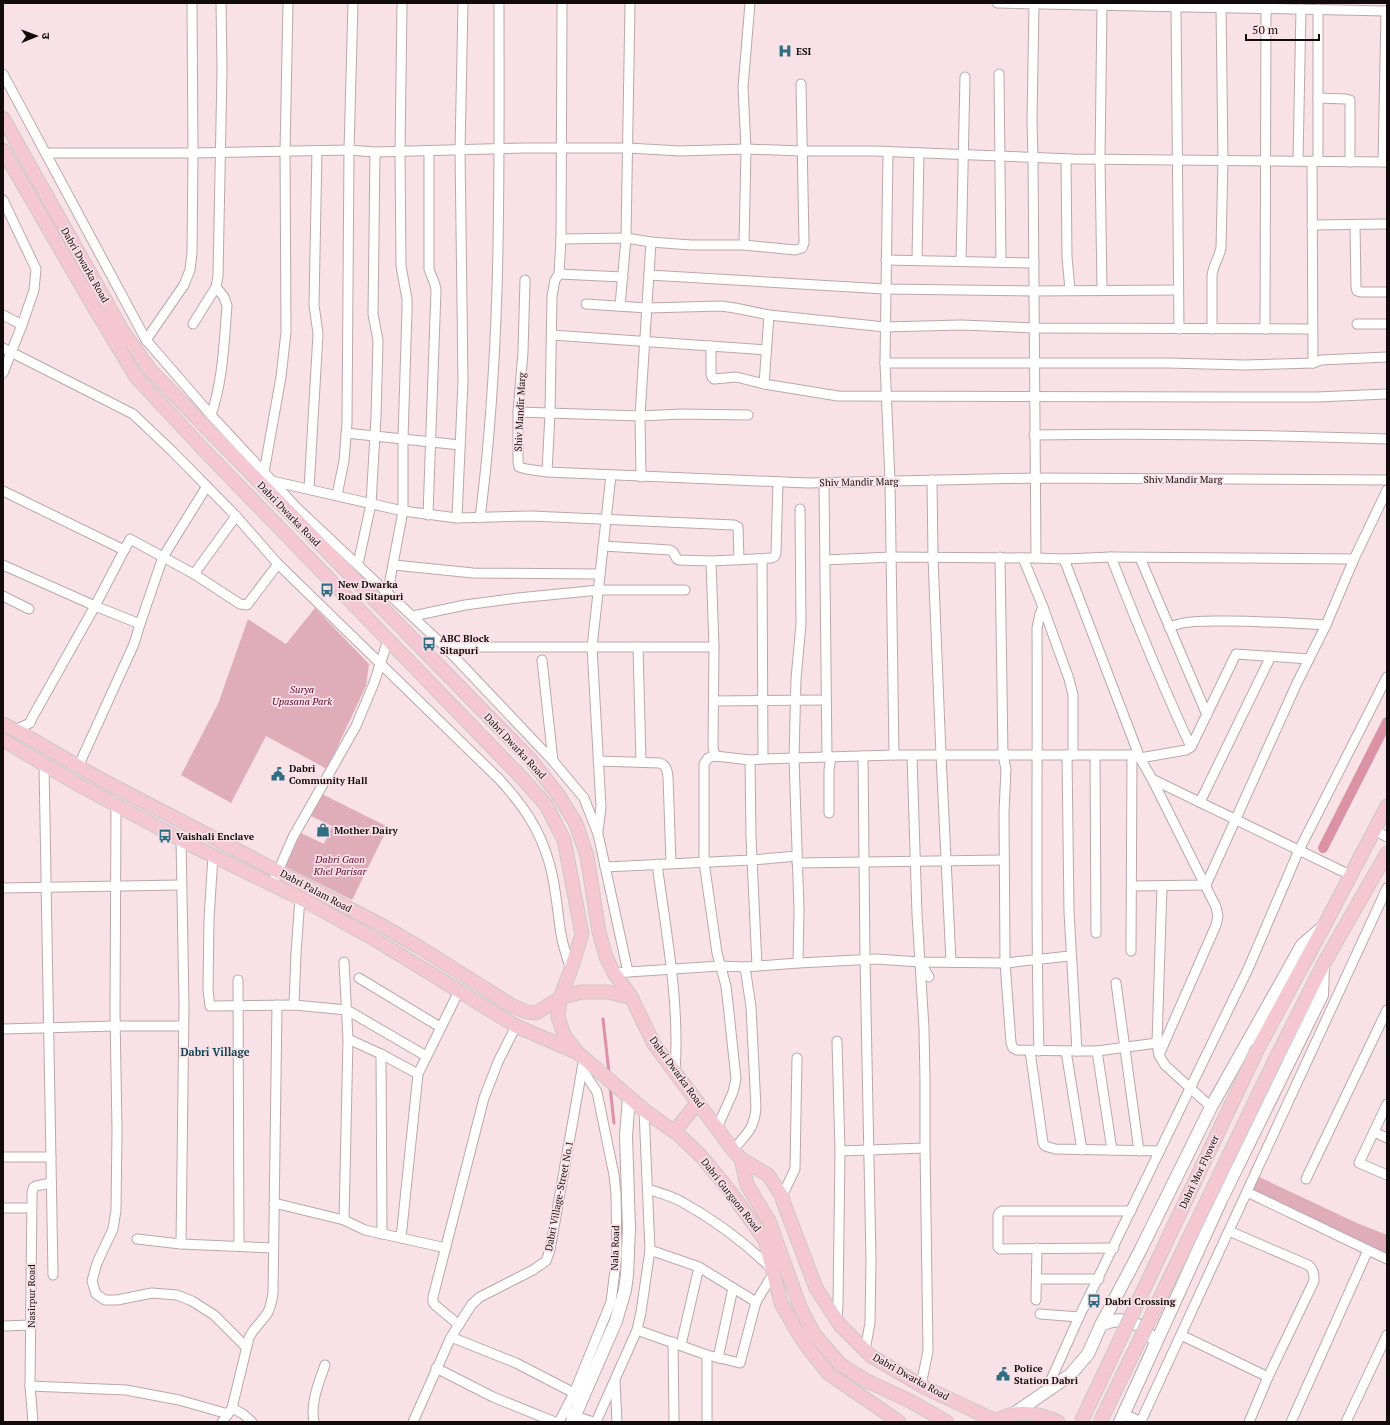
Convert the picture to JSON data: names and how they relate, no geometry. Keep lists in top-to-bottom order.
{
  "streets": {
    "main road": [
      "Dabri Dwarka Road",
      "Dabri Palam Road",
      "Dabri Mor Flyover",
      "Dabri Gurgaon Road"
    ],
    "street": [
      "Shiv Mandir Marg",
      "Dabri Village-Street No.1",
      "Nala Road",
      "Nasirpur Road"
    ]
  },
  "crossings": [
    ["Dabri Dwarka Road", "Dabri Palam Road"],
    ["Dabri Dwarka Road", "Dabri Gurgaon Road"],
    ["Dabri Dwarka Road", "Dabri Village-Street No.1"],
    ["Dabri Dwarka Road", "Nala Road"],
    ["Dabri Palam Road", "Dabri Gurgaon Road"],
    ["Dabri Palam Road", "Dabri Village-Street No.1"],
    ["Dabri Palam Road", "Nala Road"],
    ["Dabri Gurgaon Road", "Dabri Village-Street No.1"],
    ["Dabri Gurgaon Road", "Nala Road"],
    ["Dabri Village-Street No.1", "Nala Road"]
  ],
  "districts": ["Dabri Village"],
  "parks": ["Surya Upasana Park", "Dabri Gaon Khel Parisar"],
  "places": {
    "hospital": ["ESI"],
    "bus stop": [
      "New Dwarka Road Sitapuri",
      "ABC Block Sitapuri",
      "Vaishali Enclave",
      "Dabri Crossing"
    ],
    "public building": ["Dabri Community Hall", "Police Station Dabri"],
    "shop": ["Mother Dairy"]
  },
  "scale_bar": "50 m",
  "north": "right"
}
